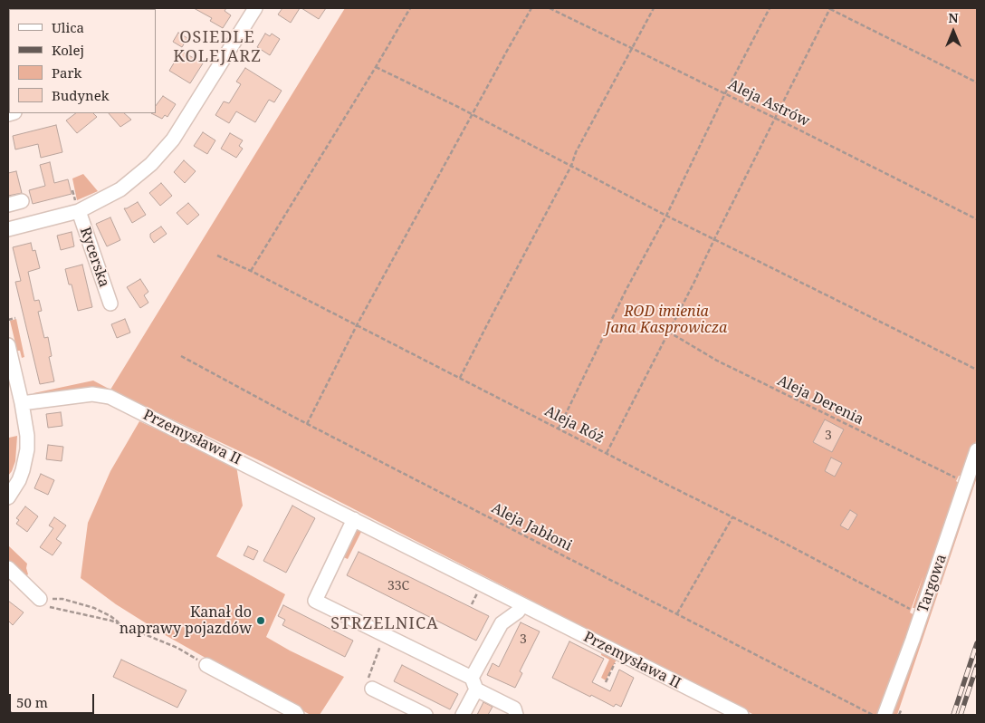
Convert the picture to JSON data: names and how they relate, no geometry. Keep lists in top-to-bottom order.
{
  "streets": {
    "street": ["Rycerska", "Przemysława II", "Targowa"],
    "path": [
      "Aleja Astrów",
      "Aleja Derenia",
      "Aleja Róż",
      "Aleja Jabłoni"
    ]
  },
  "crossings": [
    ["Aleja Derenia", "Targowa"],
    ["Aleja Róż", "Targowa"]
  ],
  "districts": ["OSIEDLE KOLEJARZ", "STRZELNICA"],
  "parks": ["ROD imienia Jana Kasprowicza"],
  "places": ["Kanał do naprawy pojazdów"],
  "house_numbers": ["3", "33C", "3"],
  "legend": [
    "Ulica",
    "Kolej",
    "Park",
    "Budynek"
  ],
  "scale_bar": "50 m",
  "north": "top"
}
